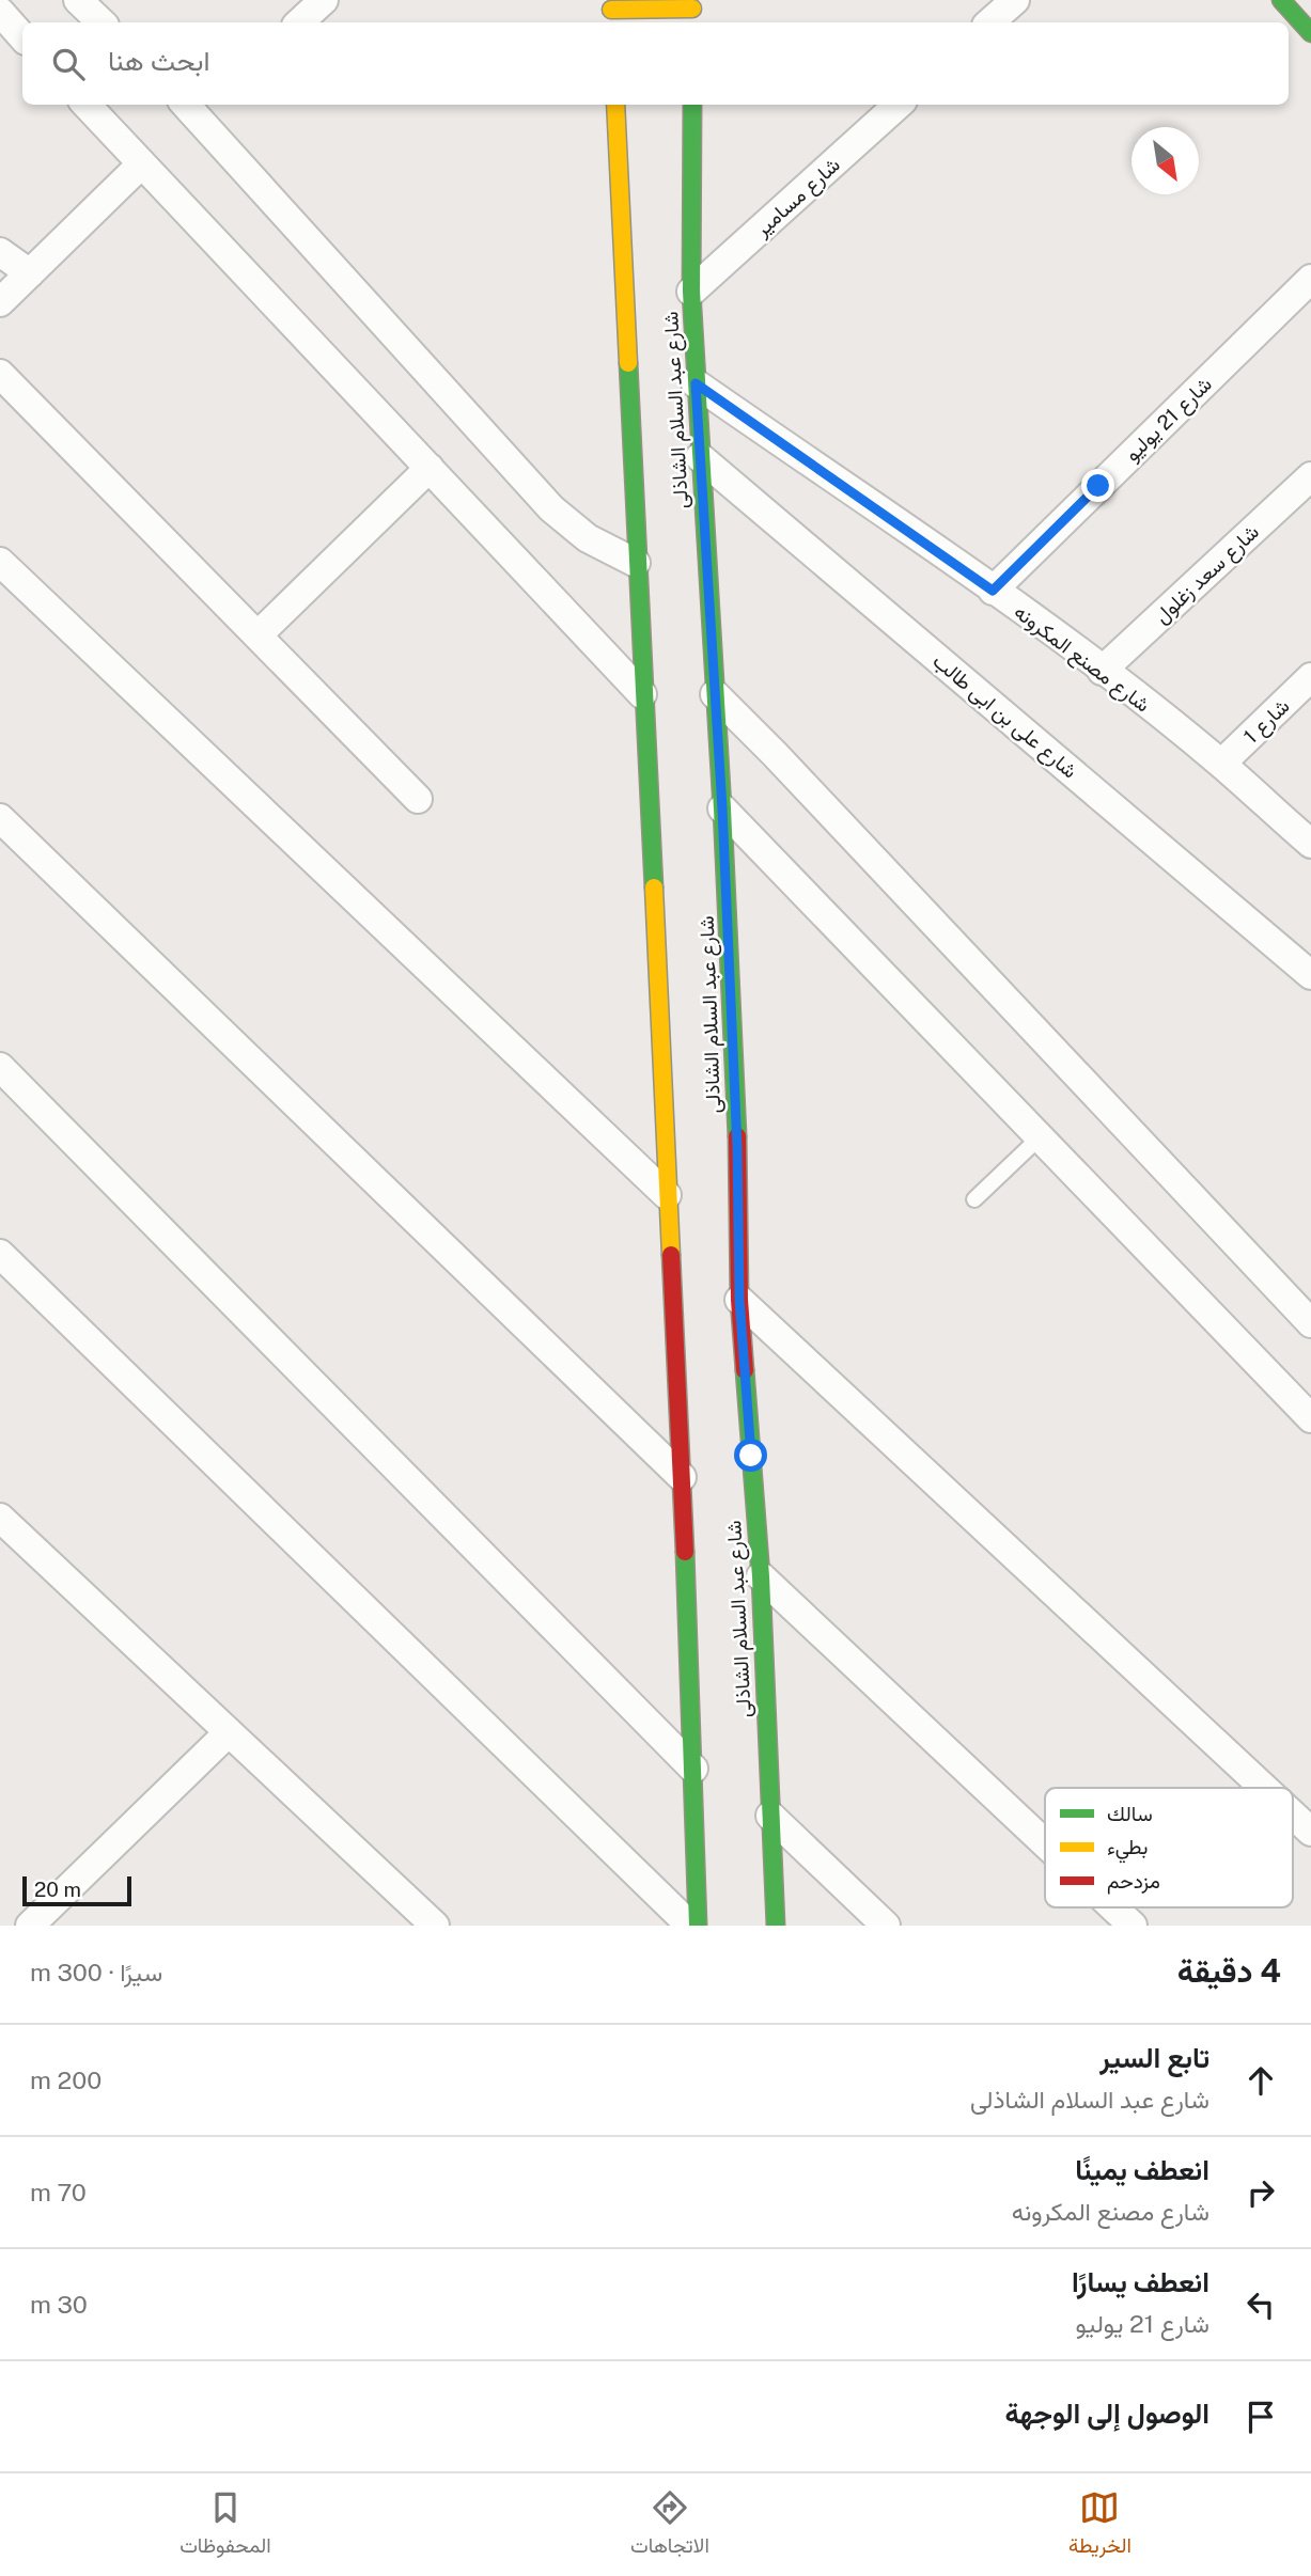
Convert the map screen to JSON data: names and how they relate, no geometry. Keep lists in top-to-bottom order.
{
  "streets": {
    "main road": ["شارع عبد السلام الشاذلى"],
    "street": [
      "شارع مسامير",
      "شارع 21 يوليو",
      "شارع سعد زغلول",
      "شارع مصنع المكرونه",
      "شارع على بن ابى طالب",
      "شارع 1"
    ]
  },
  "crossings": [
    ["شارع مسامير", "شارع عبد السلام الشاذلى"],
    ["شارع عبد السلام الشاذلى", "شارع مصنع المكرونه"],
    ["شارع عبد السلام الشاذلى", "شارع على بن ابى طالب"],
    ["شارع 21 يوليو", "شارع مصنع المكرونه"],
    ["شارع سعد زغلول", "شارع مصنع المكرونه"],
    ["شارع مصنع المكرونه", "شارع 1"]
  ],
  "legend": ["سالك", "بطيء", "مزدحم"],
  "scale_bar": "20 m",
  "north": "bottom right",
  "page": {
    "search": "ابحث هنا",
    "scale": "20 m",
    "heading": ["4 دقيقة", "سيرًا · 300 m"],
    "list": [
      ["تابع السير", "شارع عبد السلام الشاذلى", "200 m"],
      ["انعطف يمينًا", "شارع مصنع المكرونه", "70 m"],
      ["انعطف يسارًا", "شارع 21 يوليو", "30 m"],
      "الوصول إلى الوجهة"
    ],
    "nav": ["الخريطة", "الاتجاهات", "المحفوظات"]
  }
}
